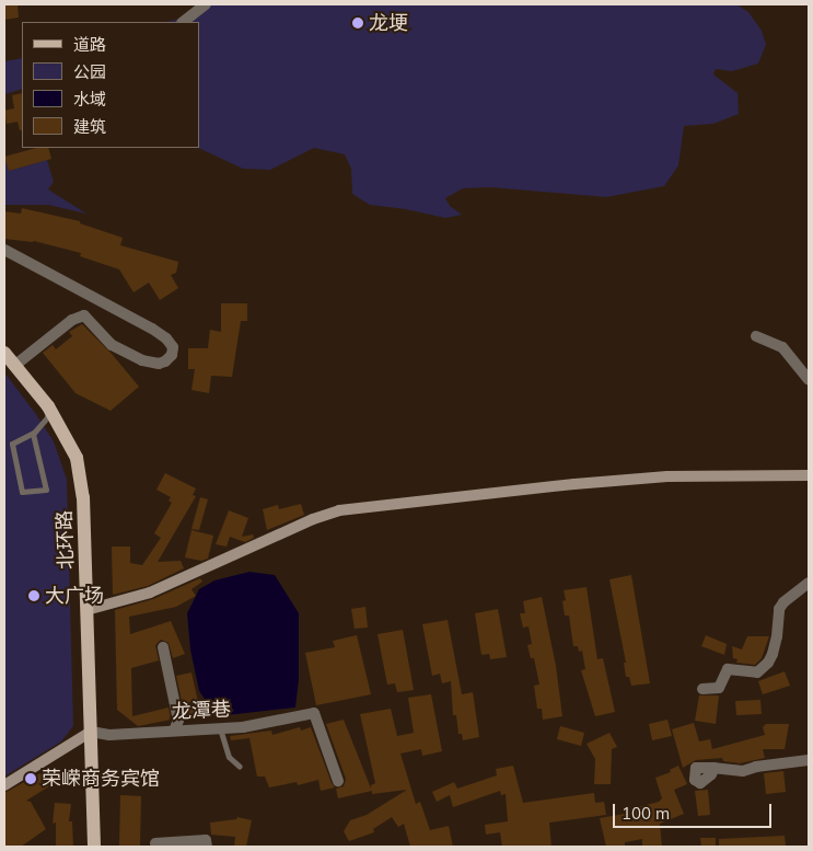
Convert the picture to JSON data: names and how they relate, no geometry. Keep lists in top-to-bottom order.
{
  "streets": {
    "main road": ["北环路"],
    "street": ["龙潭巷"]
  },
  "crossings": [
    ["北环路", "龙潭巷"]
  ],
  "places": ["龙埂", "大广场", "荣嵘商务宾馆"],
  "legend": [
    "道路",
    "公园",
    "水域",
    "建筑"
  ],
  "scale_bar": "100 m"
}
